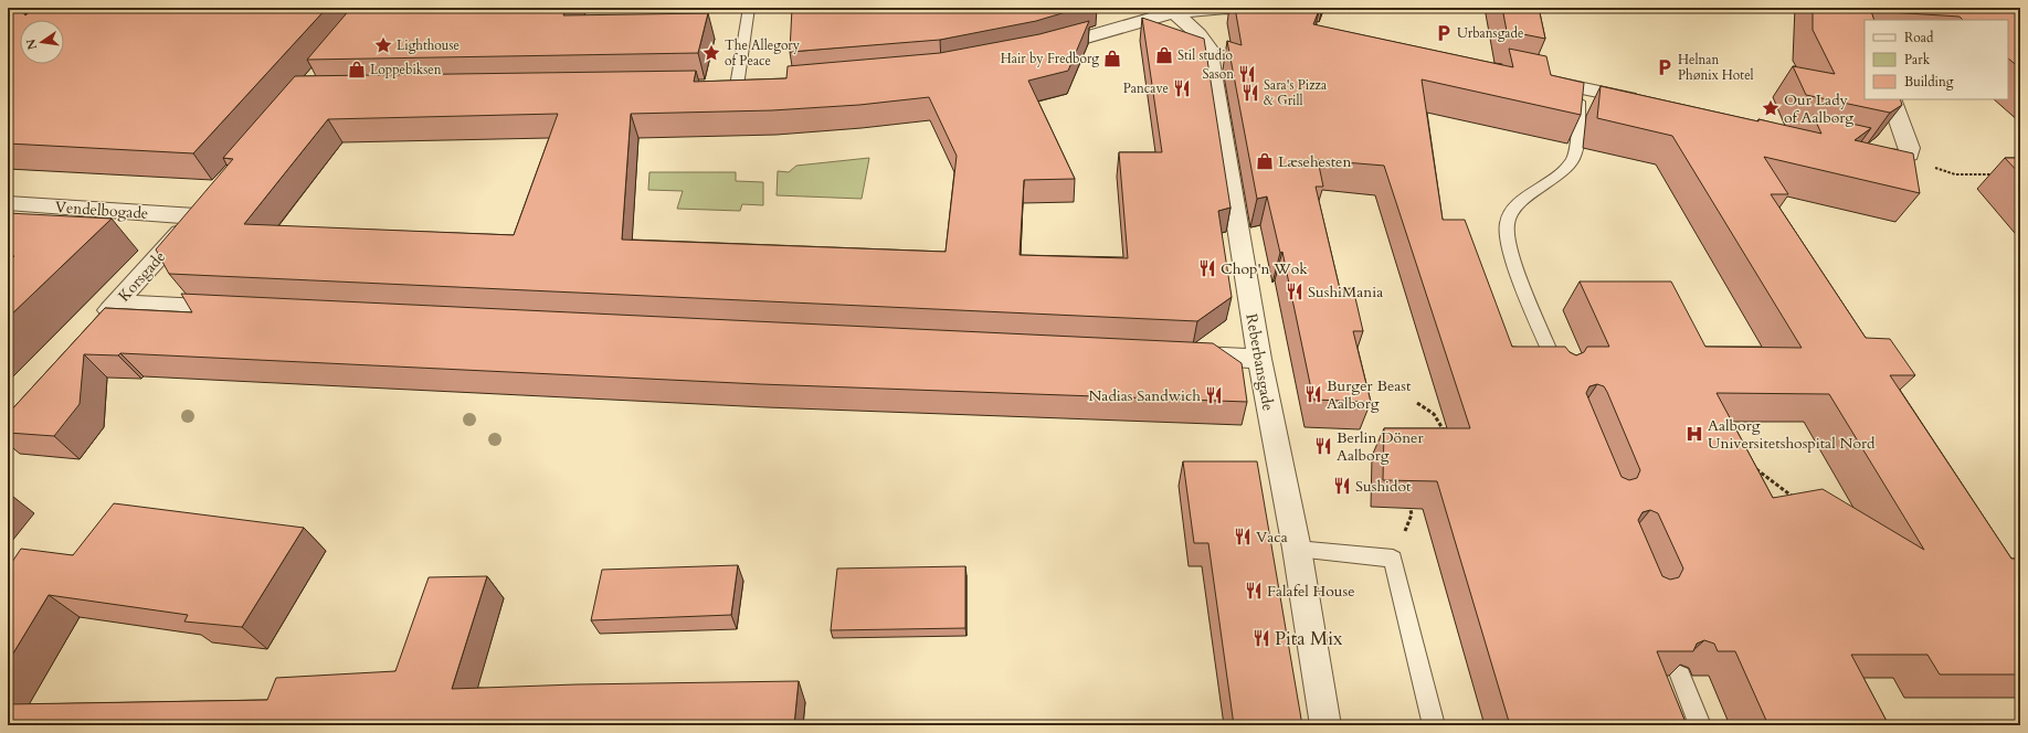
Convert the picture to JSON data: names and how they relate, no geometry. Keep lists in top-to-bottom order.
{
  "streets": {
    "street": ["Vendelbogade", "Korsgade", "Reberbansgade"]
  },
  "crossings": [
    ["Vendelbogade", "Korsgade"]
  ],
  "places": {
    "parking": ["Urbansgade", "Helnan Phønix Hotel"],
    "place": ["Lighthouse", "The Allegory of Peace", "Our Lady of Aalborg"],
    "shop": [
      "Stil studio",
      "Hair by Fredborg",
      "Loppebiksen",
      "Læsehesten"
    ],
    "restaurant": [
      "Sason",
      "Pancave",
      "Sara's Pizza & Grill",
      "Chop'n Wok",
      "SushiMania",
      "Burger Beast Aalborg",
      "Nadias Sandwich",
      "Berlin Döner Aalborg",
      "Sushidot",
      "Vaca",
      "Falafel House",
      "Pita Mix"
    ],
    "hospital": ["Aalborg Universitetshospital Nord"]
  },
  "legend": ["Road", "Park", "Building"],
  "north": "left"
}
